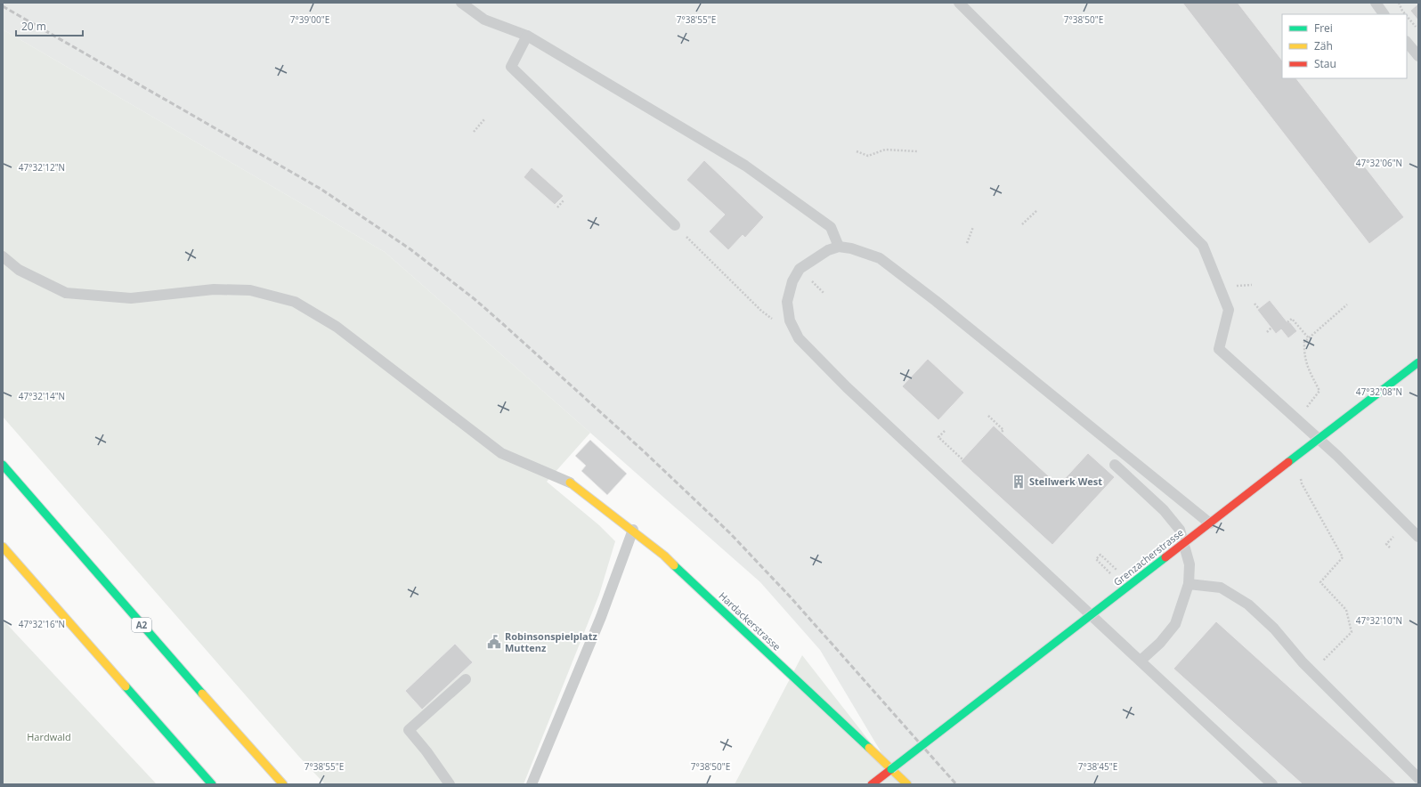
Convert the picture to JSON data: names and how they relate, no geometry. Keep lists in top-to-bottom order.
{
  "streets": {
    "main road": ["Grenzacherstrasse", "Hardackerstrasse", "A2"]
  },
  "crossings": [
    ["Grenzacherstrasse", "Hardackerstrasse"]
  ],
  "parks": ["Hardwald"],
  "places": {
    "building": ["Stellwerk West"],
    "public building": ["Robinsonspielplatz Muttenz"]
  },
  "legend": ["Frei", "Zäh", "Stau"],
  "scale_bar": "20 m",
  "coordinates": [
    "7°39'00\"E",
    "7°38'55\"E",
    "7°38'50\"E",
    "47°32'06\"N",
    "47°32'12\"N",
    "47°32'08\"N",
    "47°32'14\"N",
    "47°32'10\"N",
    "47°32'16\"N",
    "7°38'45\"E"
  ]
}
